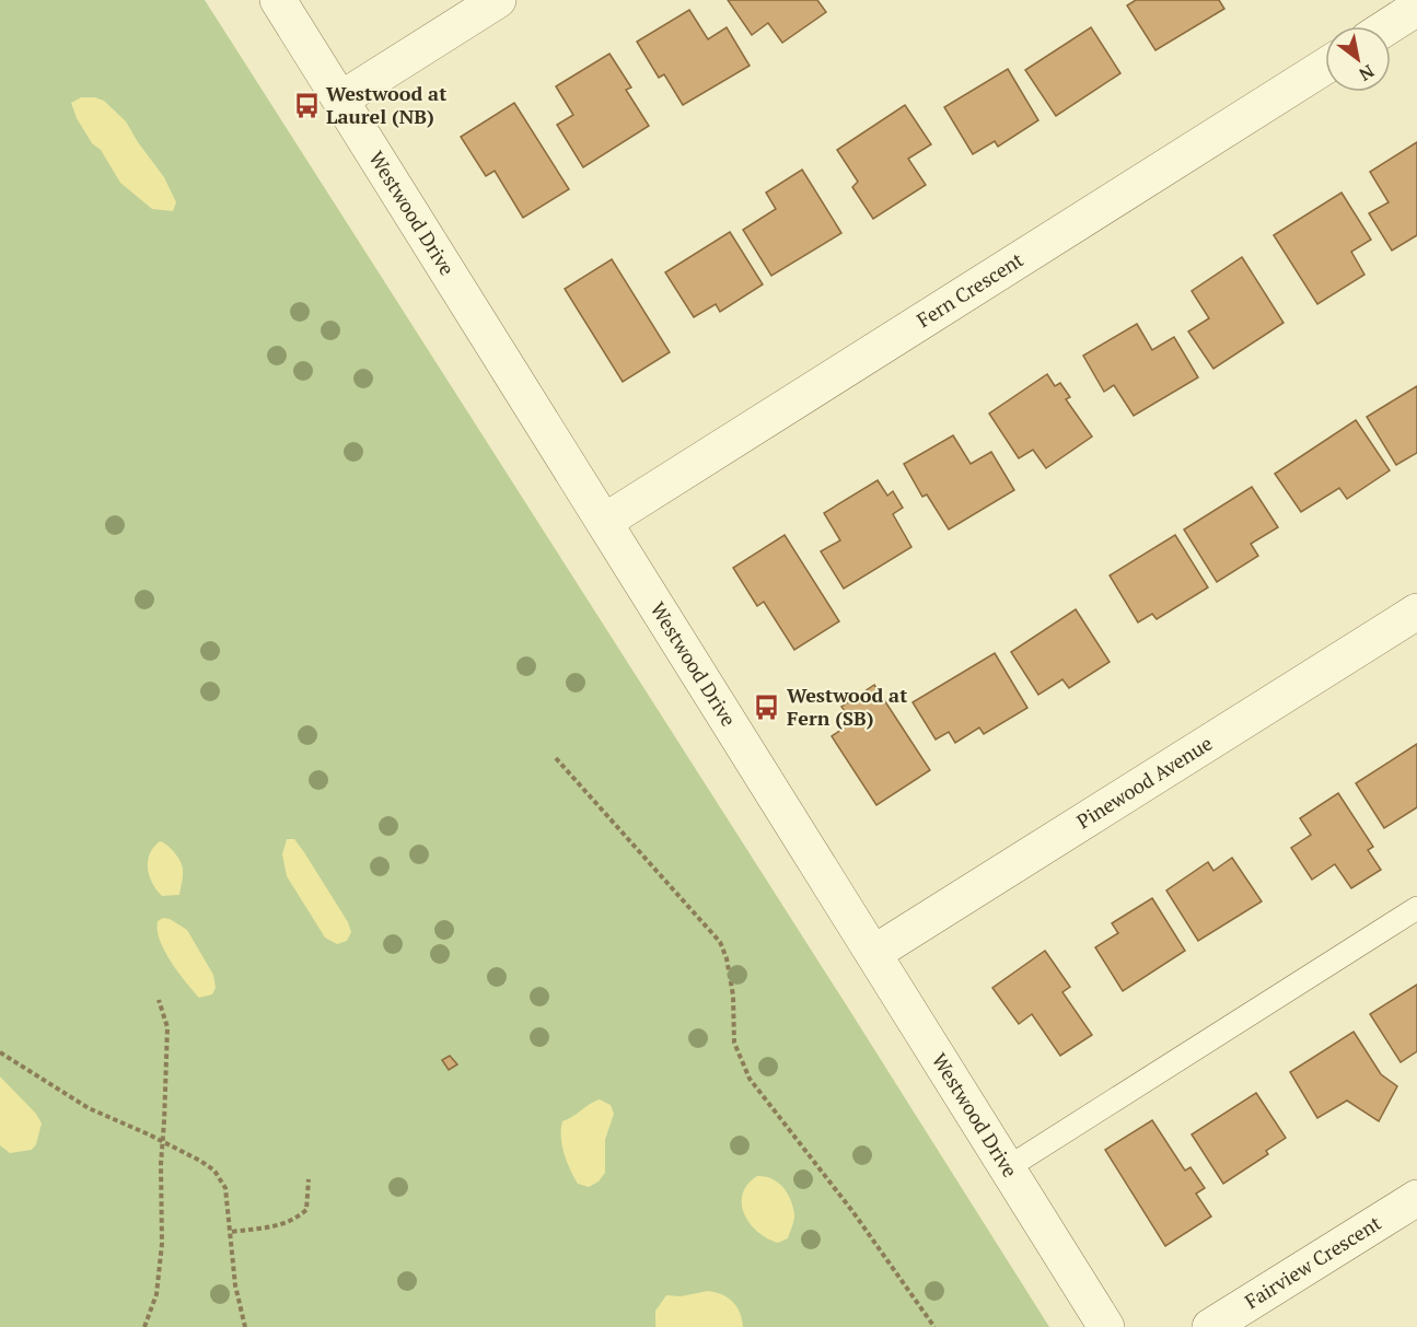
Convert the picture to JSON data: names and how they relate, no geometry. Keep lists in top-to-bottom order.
{
  "streets": {
    "street": [
      "Westwood Drive",
      "Fern Crescent",
      "Pinewood Avenue",
      "Fairview Crescent"
    ]
  },
  "crossings": [
    ["Westwood Drive", "Fern Crescent"],
    ["Westwood Drive", "Pinewood Avenue"]
  ],
  "places": {
    "bus stop": ["Westwood at Laurel (NB)", "Westwood at Fern (SB)"]
  },
  "north": "bottom right"
}
